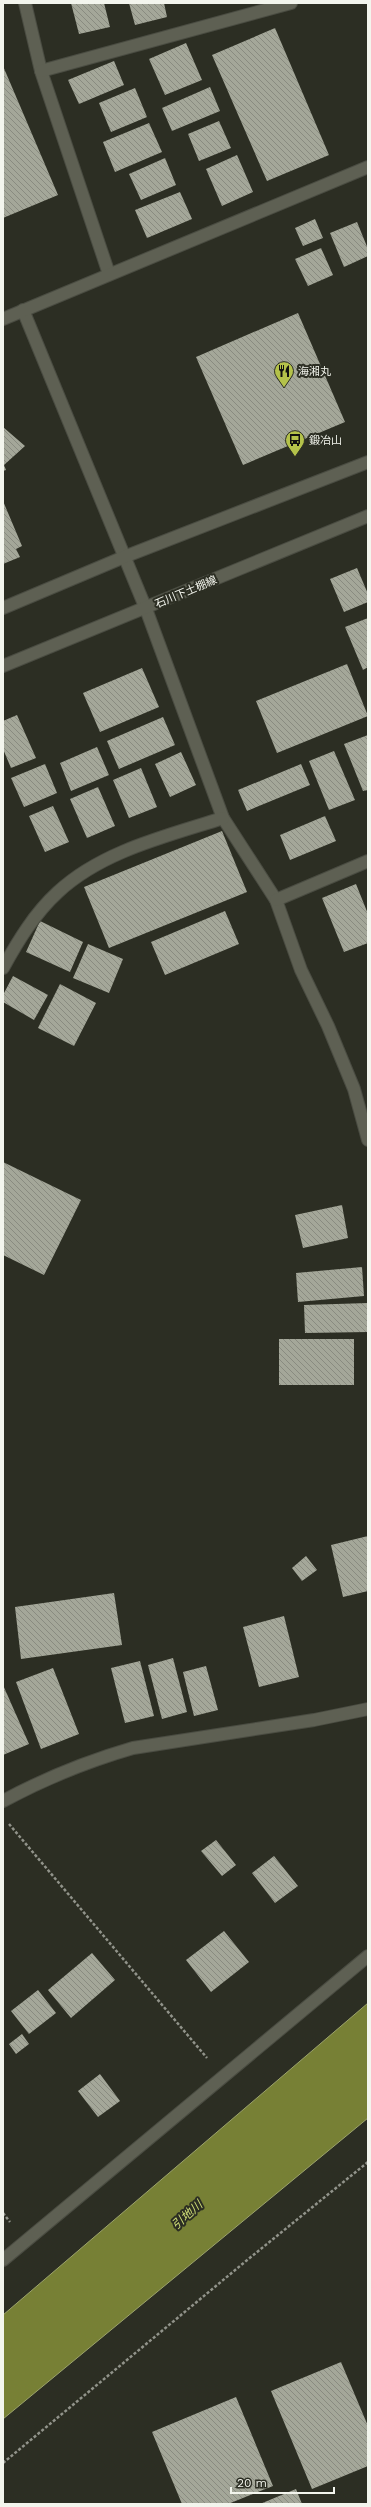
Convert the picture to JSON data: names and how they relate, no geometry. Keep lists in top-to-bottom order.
{
  "streets": {
    "street": ["石川下土棚線"]
  },
  "water": ["引地川"],
  "places": {
    "restaurant": ["海湘丸"],
    "bus stop": ["鍛冶山"]
  },
  "scale_bar": "20 m"
}
